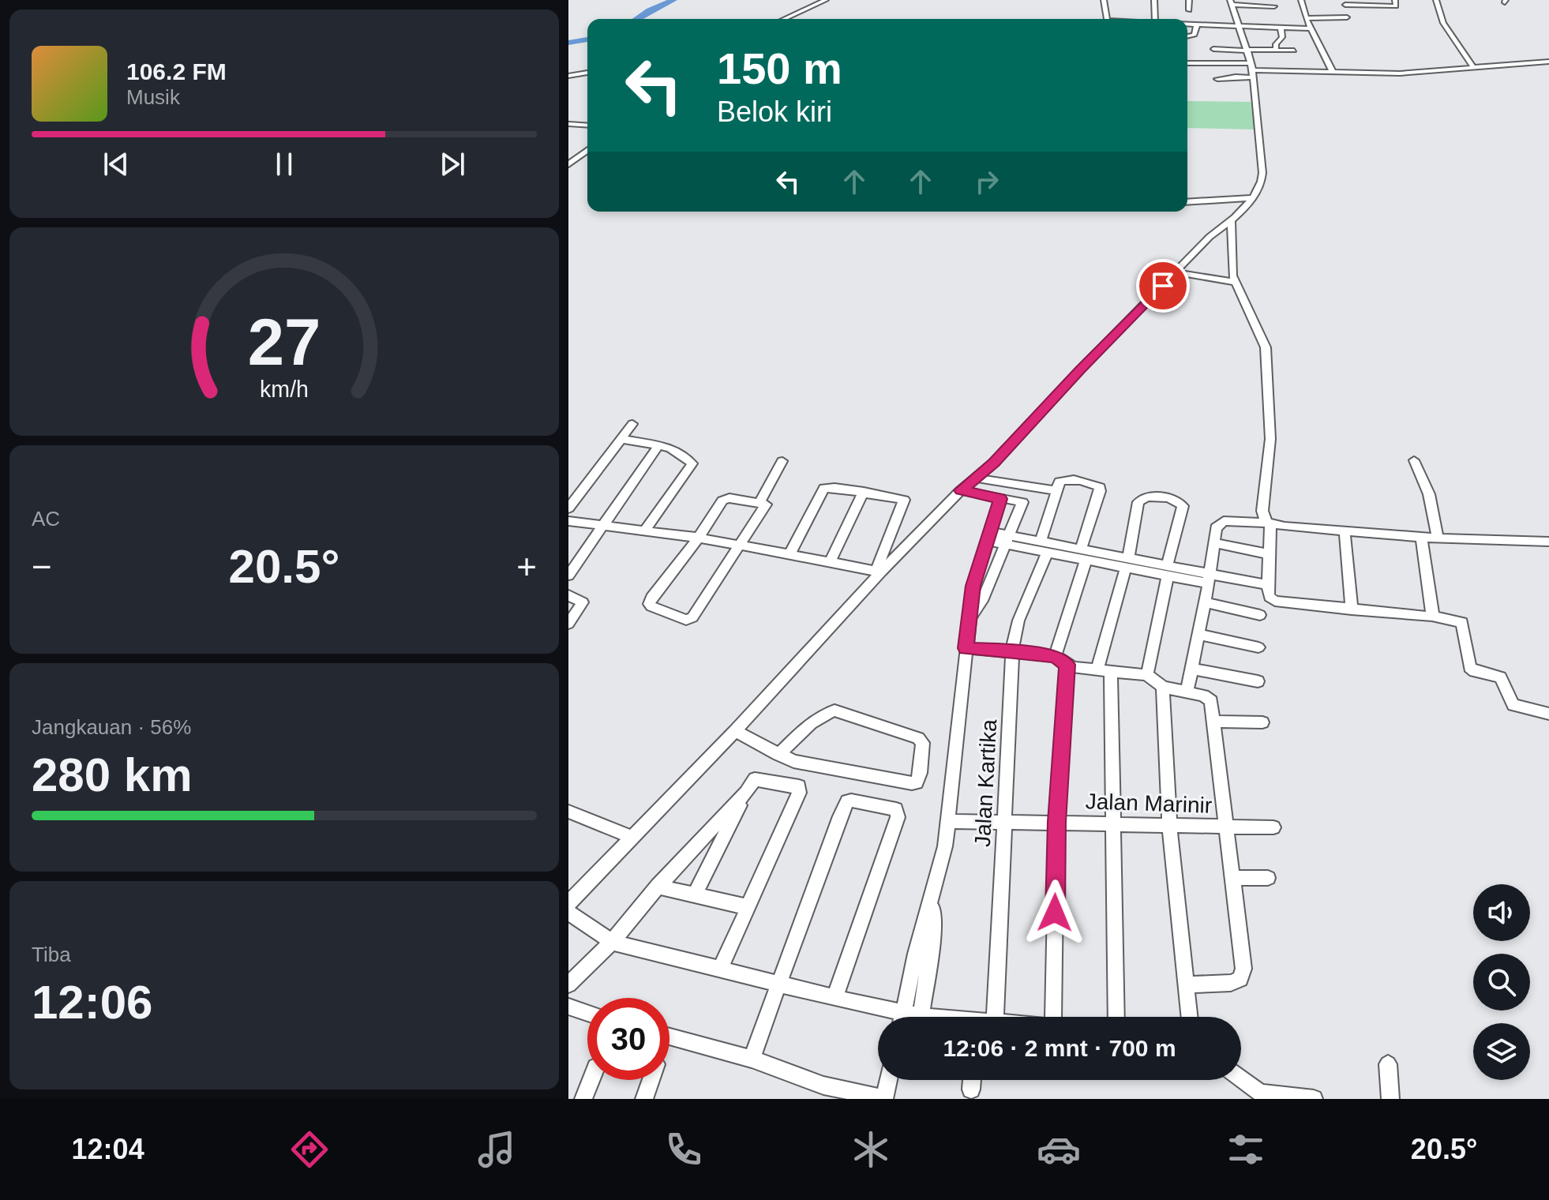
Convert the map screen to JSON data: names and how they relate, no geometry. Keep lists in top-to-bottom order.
{
  "streets": {
    "street": ["Jalan Kartika", "Jalan Marinir"]
  },
  "crossings": [
    ["Jalan Kartika", "Jalan Marinir"]
  ],
  "page": {
    "turn": ["150 m", "Belok kiri"],
    "song": ["106.2 FM", "Musik"],
    "tile": [
      "AC",
      ["Jangkauan · 56%", "280 km"],
      ["Tiba", "12:06"]
    ],
    "heat": ["−", "20.5°", "+"],
    "limit": "30",
    "trip": "12:06 · 2 mnt · 700 m",
    "tabs": ["12:04", "20.5°"],
    "gauge": ["27", "km/h"]
  }
}
